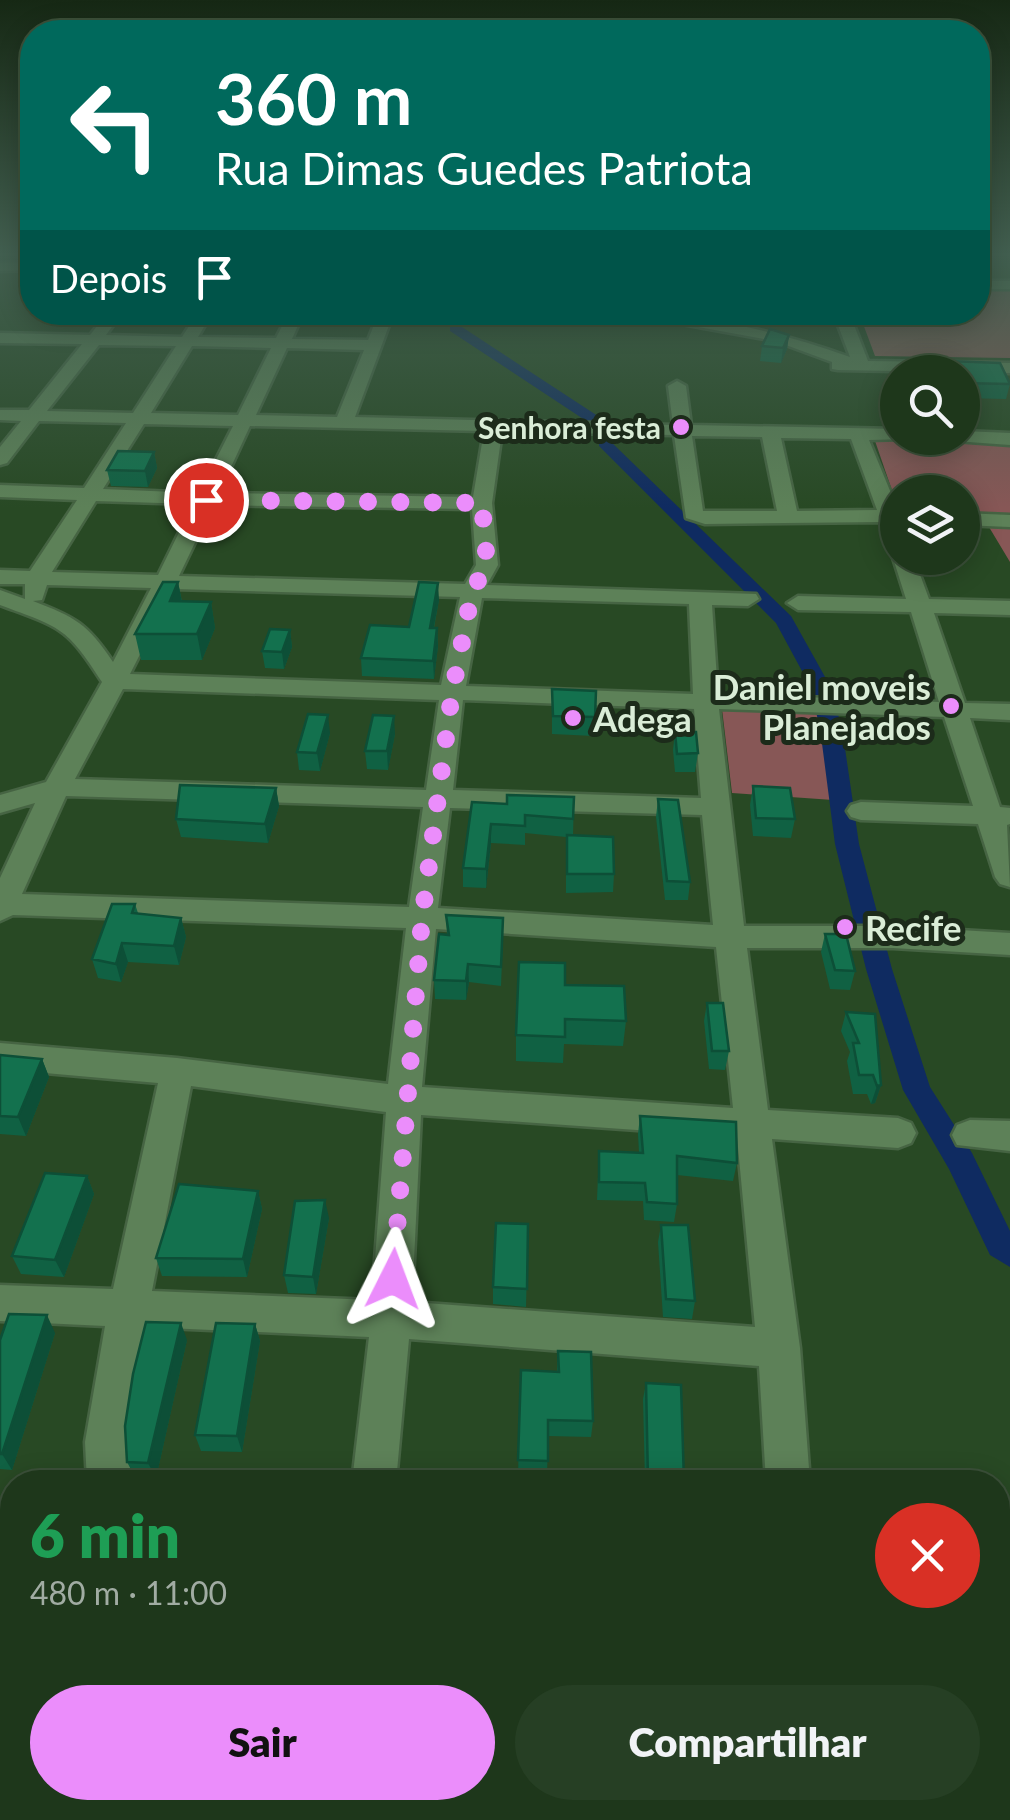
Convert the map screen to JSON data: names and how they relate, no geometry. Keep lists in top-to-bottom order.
{
  "places": [
    "Senhora festa",
    "Daniel moveis Planejados",
    "Adega",
    "Recife"
  ],
  "page": {
    "turn": ["360 m", "Rua Dimas Guedes Patriota"],
    "then": "Depois",
    "heading": ["6 min", "480 m · 11:00"],
    "buttons": ["Sair", "Compartilhar"]
  }
}
